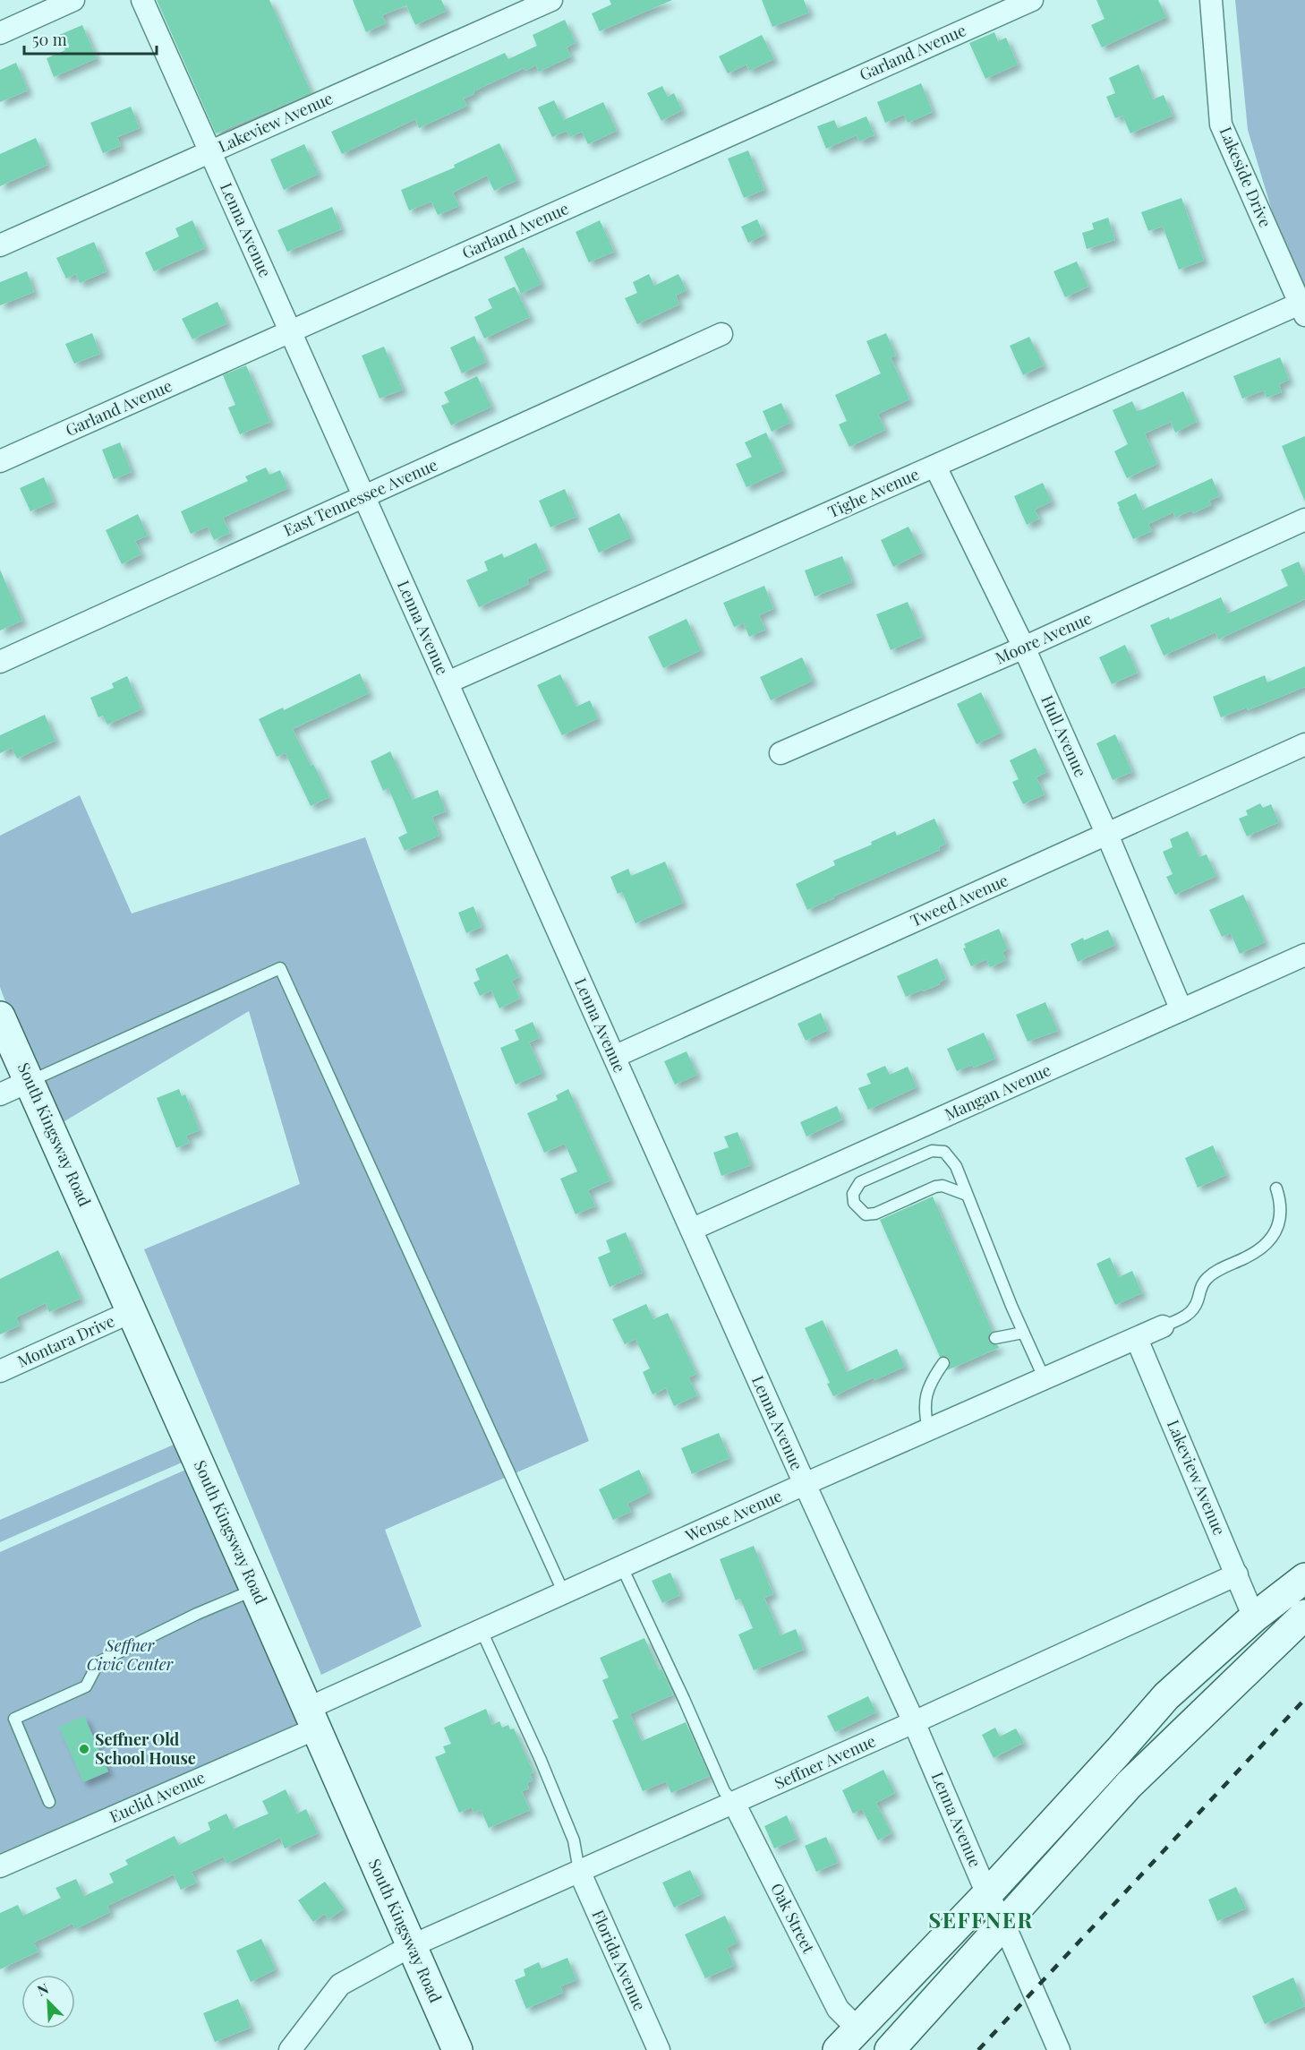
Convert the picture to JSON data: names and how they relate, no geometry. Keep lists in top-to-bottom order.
{
  "streets": {
    "main road": ["South Kingsway Road"],
    "street": [
      "Garland Avenue",
      "Lakeview Avenue",
      "Lakeside Drive",
      "Lenna Avenue",
      "Tighe Avenue",
      "East Tennessee Avenue",
      "Moore Avenue",
      "Hull Avenue",
      "Tweed Avenue",
      "Mangan Avenue",
      "Montara Drive",
      "Wense Avenue",
      "Seffner Avenue",
      "Euclid Avenue",
      "Oak Street",
      "Florida Avenue"
    ]
  },
  "crossings": [
    ["Garland Avenue", "Lenna Avenue"],
    ["Lakeview Avenue", "Lenna Avenue"],
    ["Lakeview Avenue", "Wense Avenue"],
    ["Lakeview Avenue", "Seffner Avenue"],
    ["Lakeside Drive", "Tighe Avenue"],
    ["Lenna Avenue", "Tighe Avenue"],
    ["Lenna Avenue", "East Tennessee Avenue"],
    ["Lenna Avenue", "Tweed Avenue"],
    ["Lenna Avenue", "Mangan Avenue"],
    ["Lenna Avenue", "Wense Avenue"],
    ["Lenna Avenue", "Seffner Avenue"],
    ["Tighe Avenue", "Hull Avenue"],
    ["Moore Avenue", "Hull Avenue"],
    ["Hull Avenue", "Tweed Avenue"],
    ["Hull Avenue", "Mangan Avenue"],
    ["South Kingsway Road", "Montara Drive"],
    ["South Kingsway Road", "Wense Avenue"],
    ["South Kingsway Road", "Seffner Avenue"],
    ["South Kingsway Road", "Euclid Avenue"],
    ["Wense Avenue", "Euclid Avenue"],
    ["Seffner Avenue", "Oak Street"],
    ["Seffner Avenue", "Florida Avenue"]
  ],
  "districts": ["SEFFNER"],
  "parks": ["Seffner Civic Center"],
  "places": ["Seffner Old School House"],
  "scale_bar": "50 m",
  "north": "top left"
}
